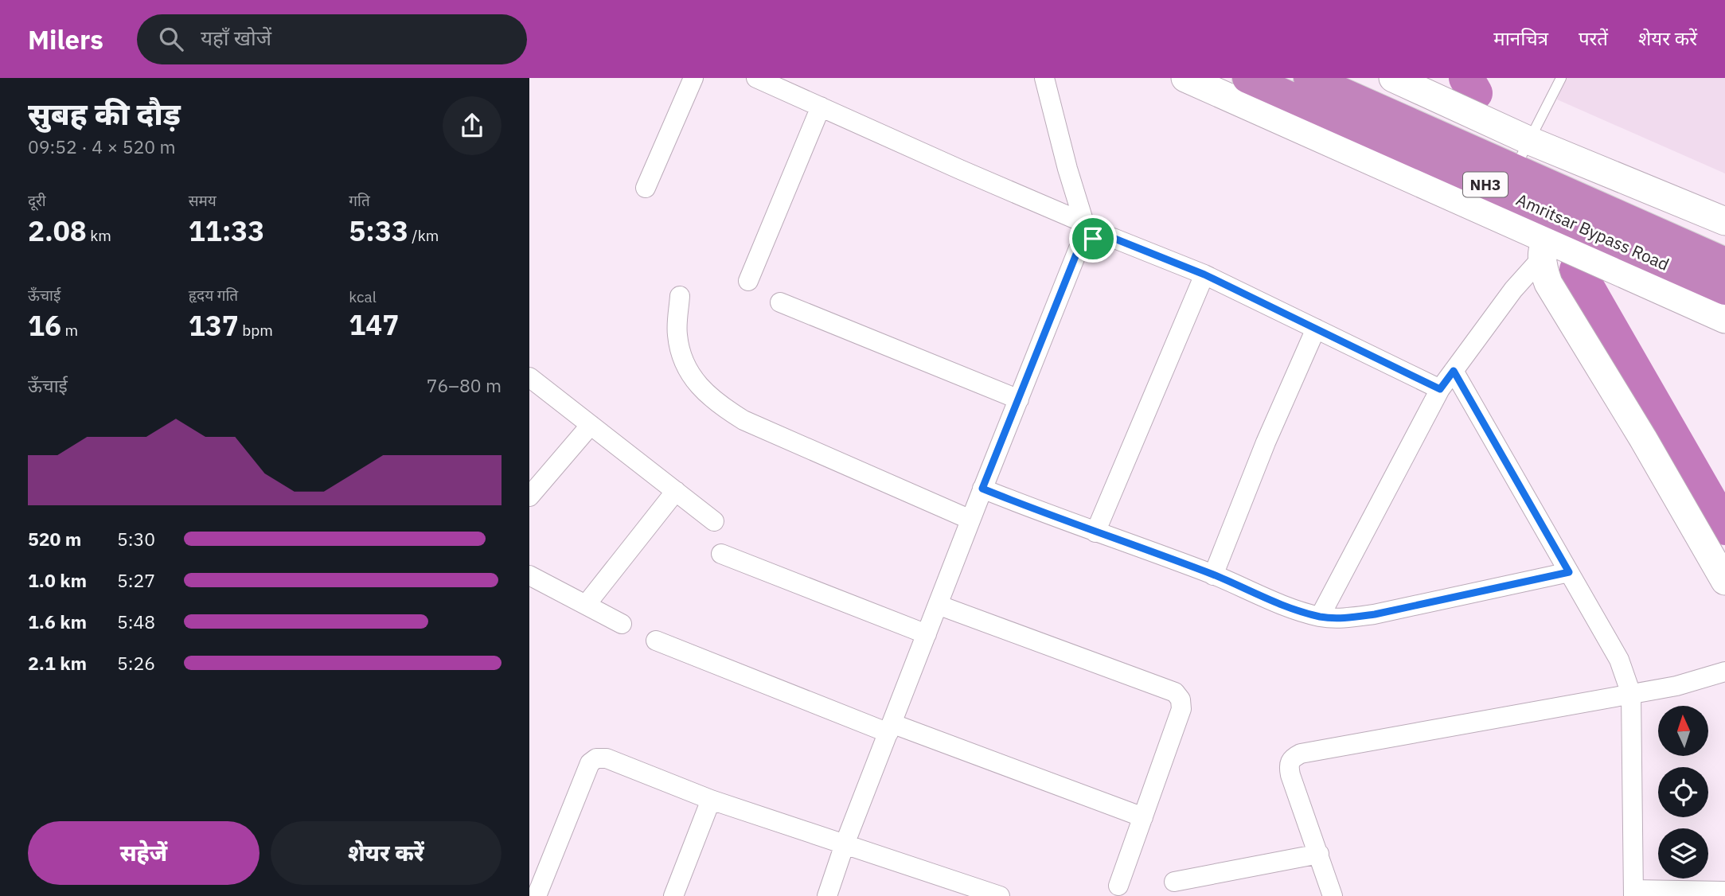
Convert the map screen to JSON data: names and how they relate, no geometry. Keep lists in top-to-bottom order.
{
  "streets": {
    "highway": ["NH3", "Amritsar Bypass Road"]
  },
  "north": "top",
  "page": {
    "header": "Milers",
    "search": "यहाँ खोजें",
    "nav": ["मानचित्र", "परतें", "शेयर करें"],
    "heading": ["सुबह की दौड़", "09:52 · 4 × 520 m"],
    "stats": [
      ["दूरी", "2.08 km"],
      ["समय", "11:33"],
      ["गति", "5:33 /km"],
      ["ऊँचाई", "16 m"],
      ["हृदय गति", "137 bpm"],
      ["kcal", "147"]
    ],
    "chart": ["ऊँचाई", "76–80 m"],
    "list": [
      {
        "name": "520 m",
        "note": "5:30"
      },
      {
        "name": "1.0 km",
        "note": "5:27"
      },
      {
        "name": "1.6 km",
        "note": "5:48"
      },
      {
        "name": "2.1 km",
        "note": "5:26"
      }
    ],
    "buttons": ["सहेजें", "शेयर करें"]
  }
}
